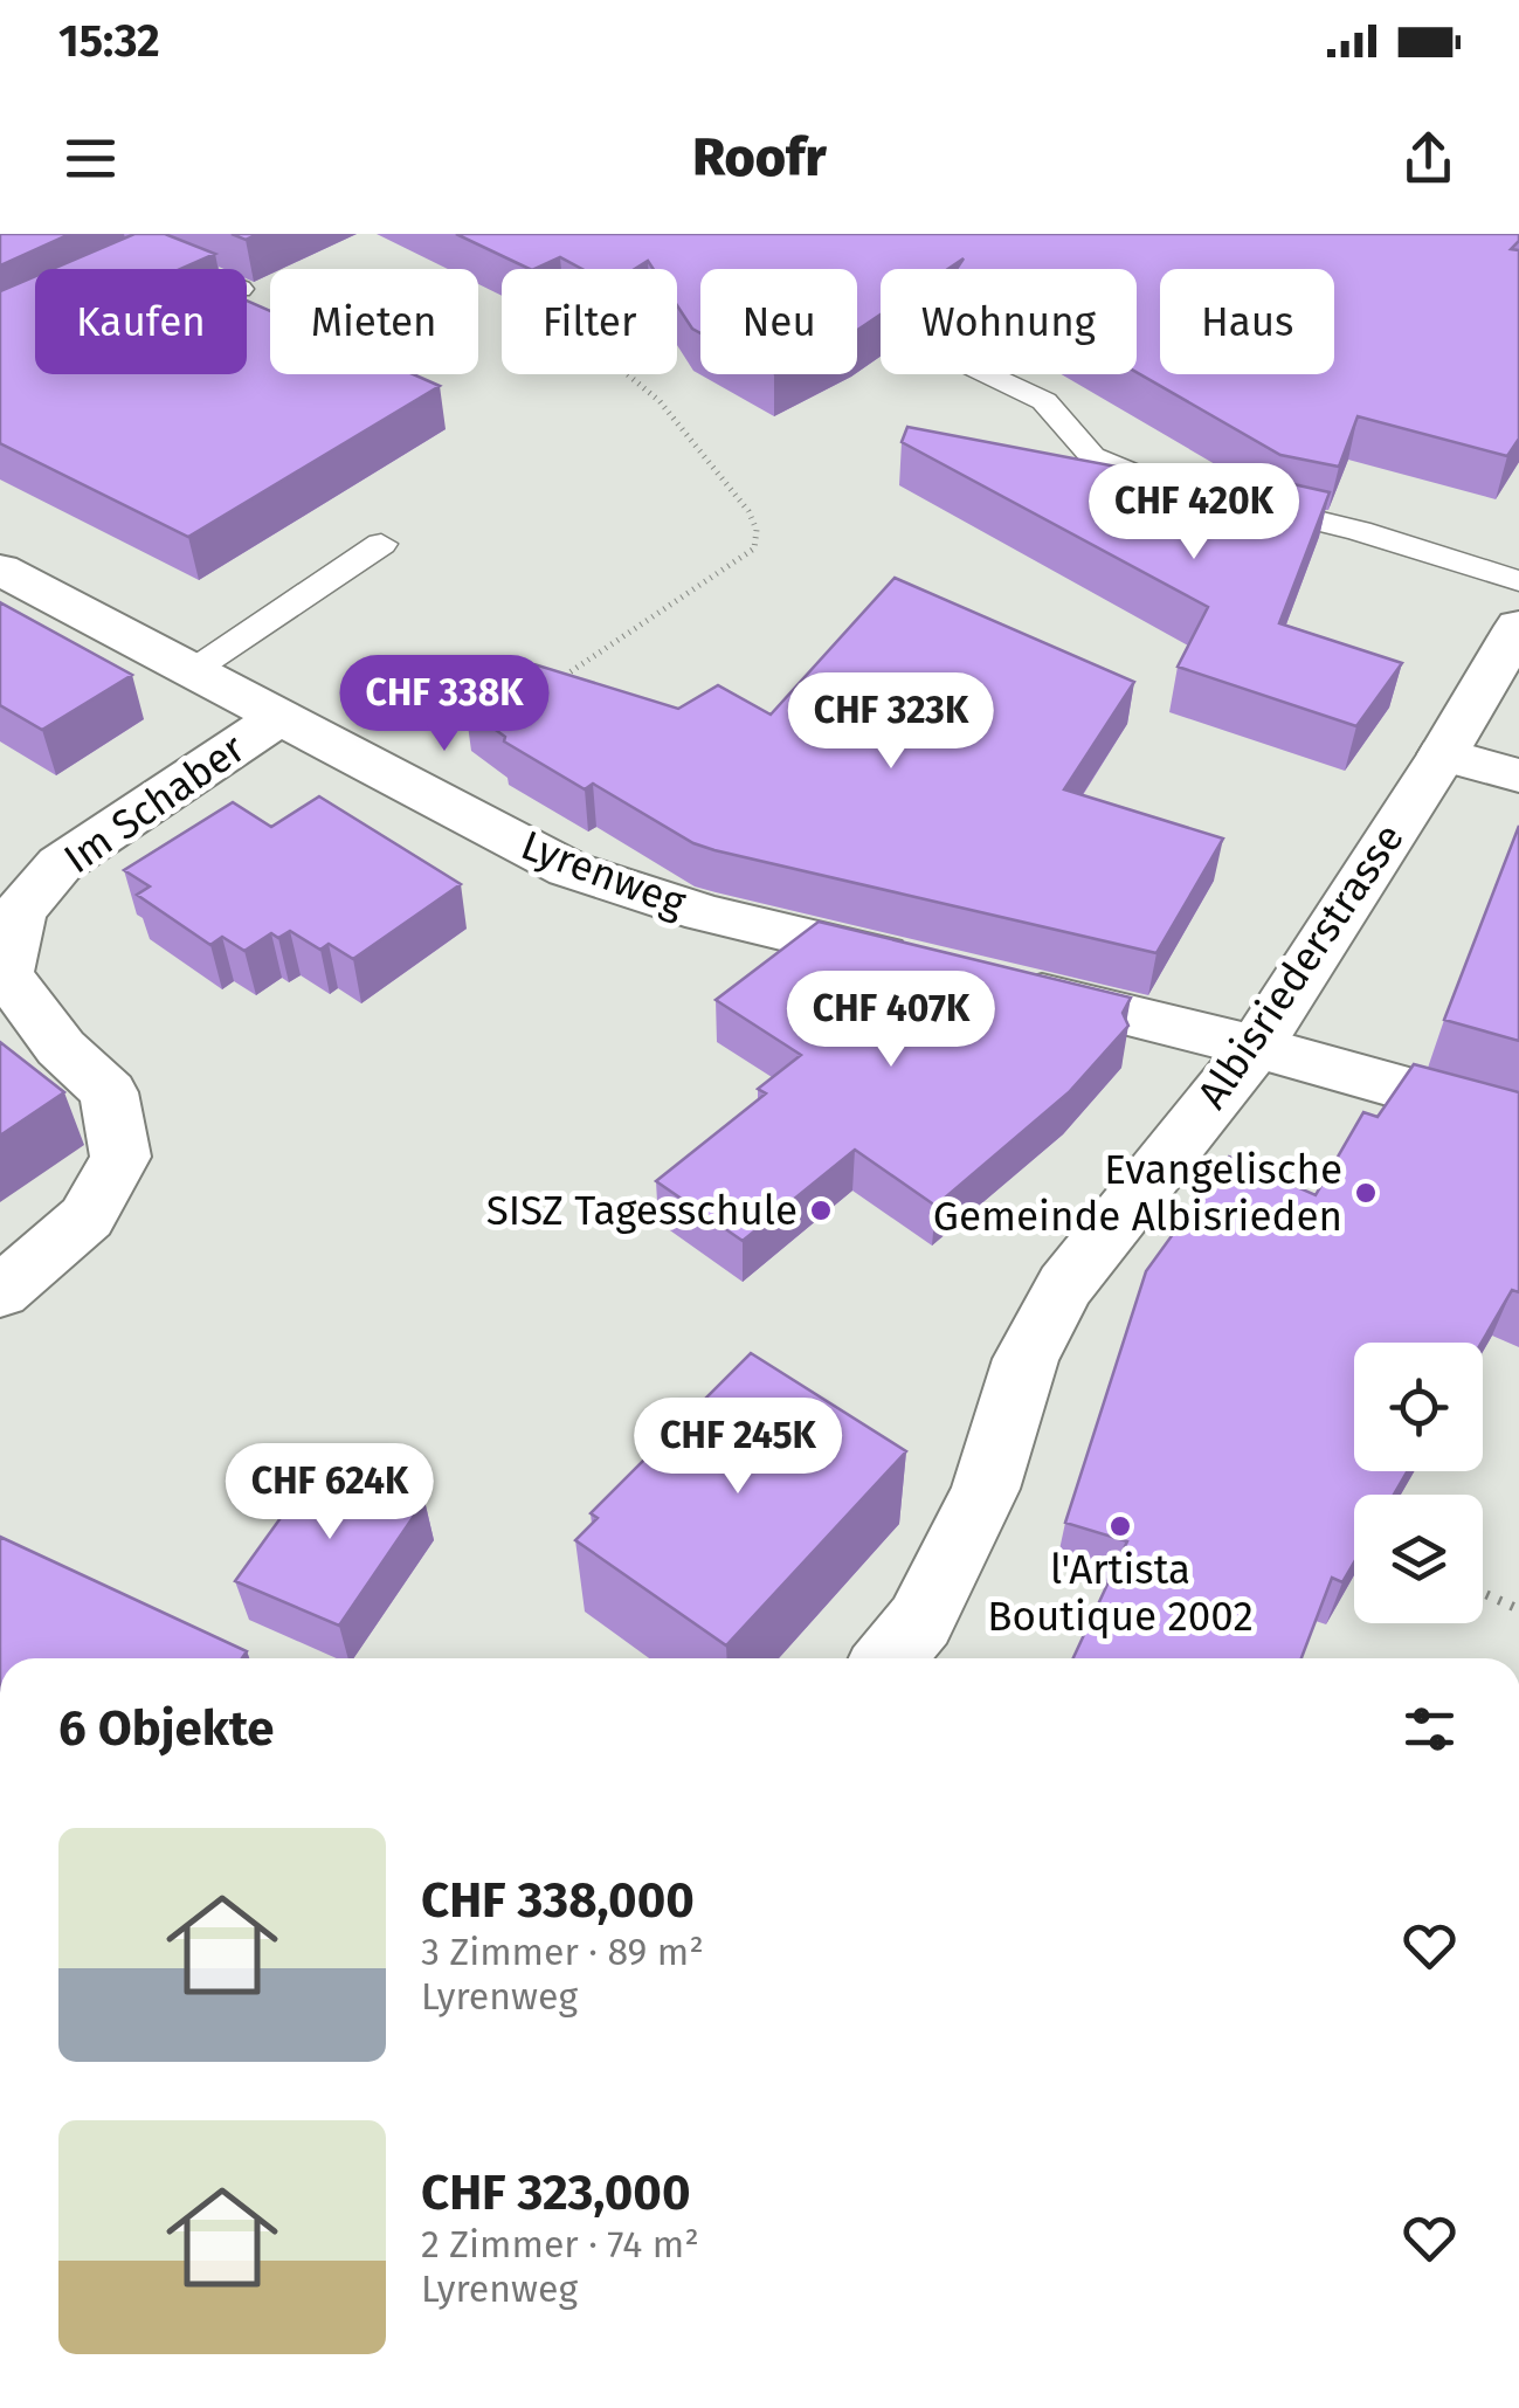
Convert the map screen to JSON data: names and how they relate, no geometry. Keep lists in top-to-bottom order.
{
  "streets": {
    "street": ["Im Schaber", "Lyrenweg", "Albisriederstrasse"]
  },
  "crossings": [
    ["Im Schaber", "Lyrenweg"]
  ],
  "places": ["Evangelische Gemeinde Albisrieden", "SISZ Tagesschule", "l'Artista Boutique 2002"],
  "page": {
    "status": "15:32",
    "header": "Roofr",
    "chip": [
      "Kaufen",
      "Mieten",
      "Filter",
      "Neu",
      "Wohnung",
      "Haus"
    ],
    "price": [
      "CHF 420K",
      "CHF 338K",
      "CHF 323K",
      "CHF 407K",
      "CHF 245K",
      "CHF 624K"
    ],
    "heading": "6 Objekte",
    "list": [
      {
        "name": "CHF 338,000",
        "note": "3 Zimmer · 89 m² · Lyrenweg"
      },
      {
        "name": "CHF 323,000",
        "note": "2 Zimmer · 74 m² · Lyrenweg"
      }
    ]
  }
}
